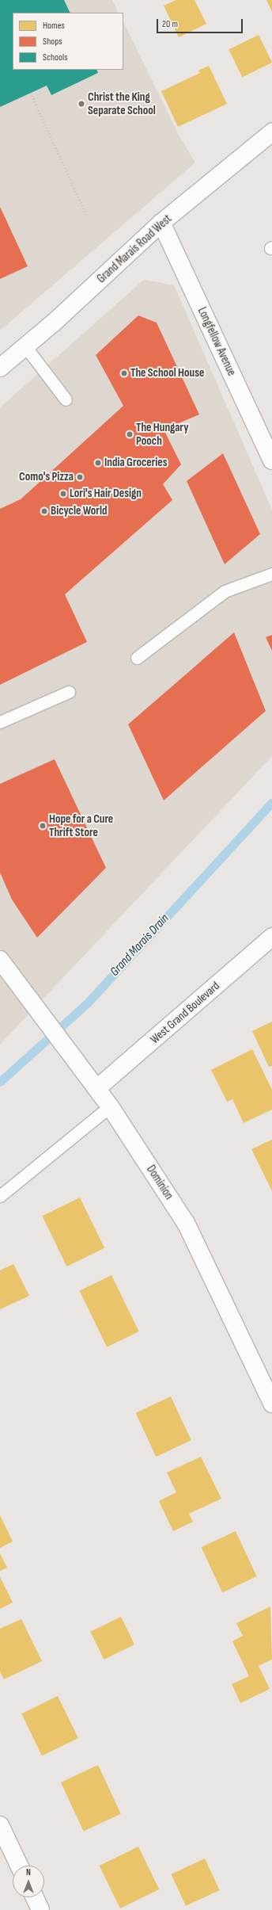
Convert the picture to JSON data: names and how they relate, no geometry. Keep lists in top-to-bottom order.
{
  "streets": {
    "street": [
      "Grand Marais Road West",
      "Longfellow Avenue",
      "West Grand Boulevard",
      "Dominion"
    ]
  },
  "crossings": [
    ["Grand Marais Road West", "Longfellow Avenue"],
    ["West Grand Boulevard", "Dominion"]
  ],
  "water": ["Grand Marais Drain"],
  "places": [
    "Christ the King Separate School",
    "The School House",
    "The Hungary Pooch",
    "India Groceries",
    "Como's Pizza",
    "Lori's Hair Design",
    "Bicycle World",
    "Hope for a Cure Thrift Store"
  ],
  "legend": ["Homes", "Shops", "Schools"],
  "scale_bar": "20 m",
  "north": "top"
}
